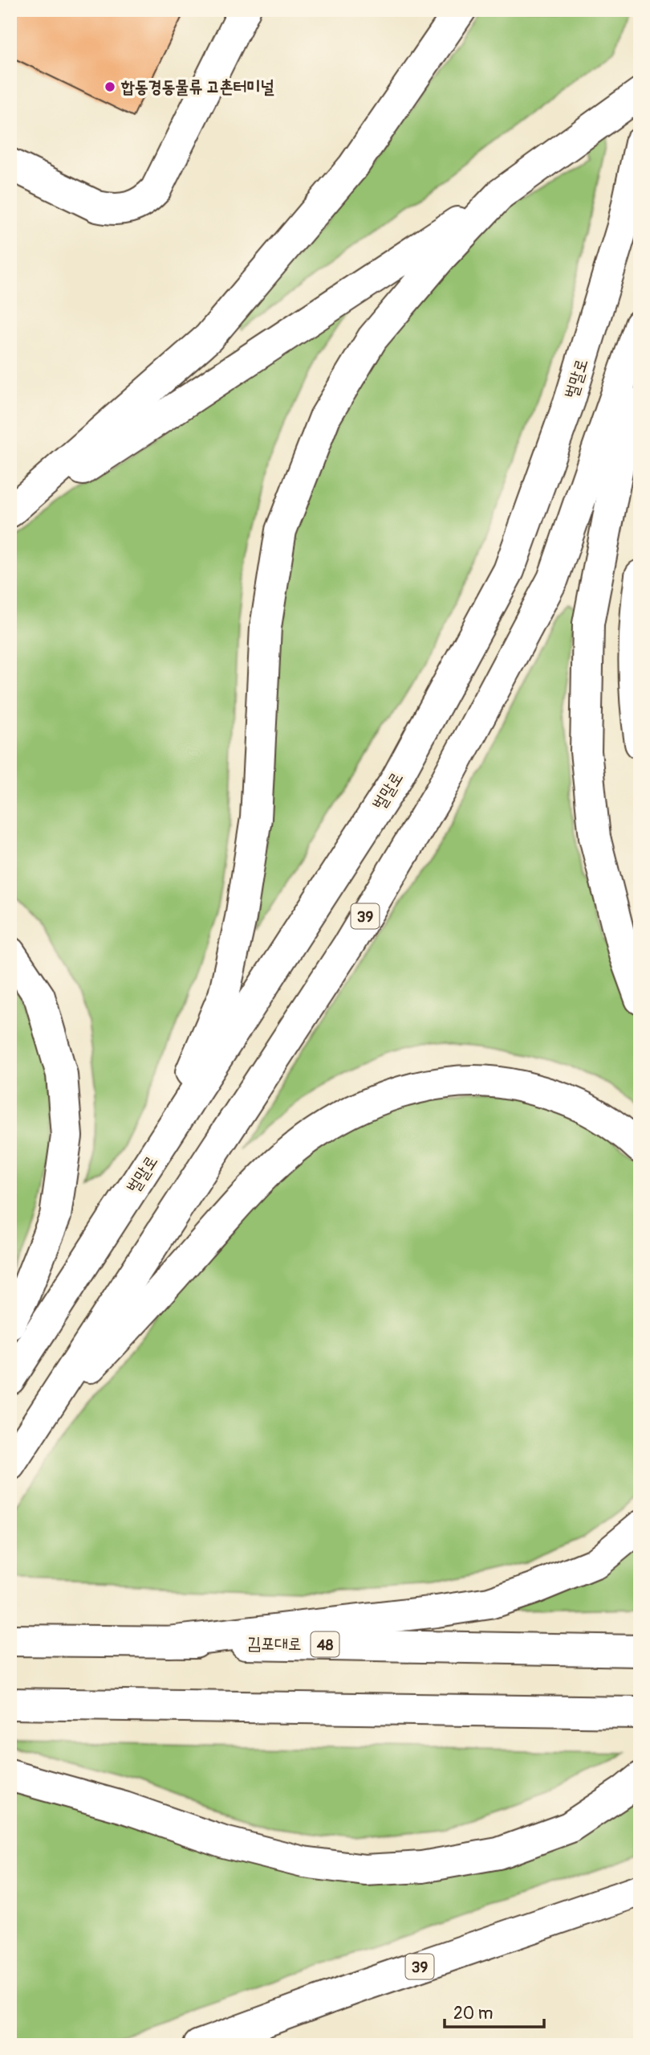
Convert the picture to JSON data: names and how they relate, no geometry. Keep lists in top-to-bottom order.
{
  "streets": {
    "main road": [
      "벌말로",
      "39",
      "김포대로",
      "48"
    ]
  },
  "places": ["합동경동물류 고촌터미널"],
  "scale_bar": "20 m"
}
